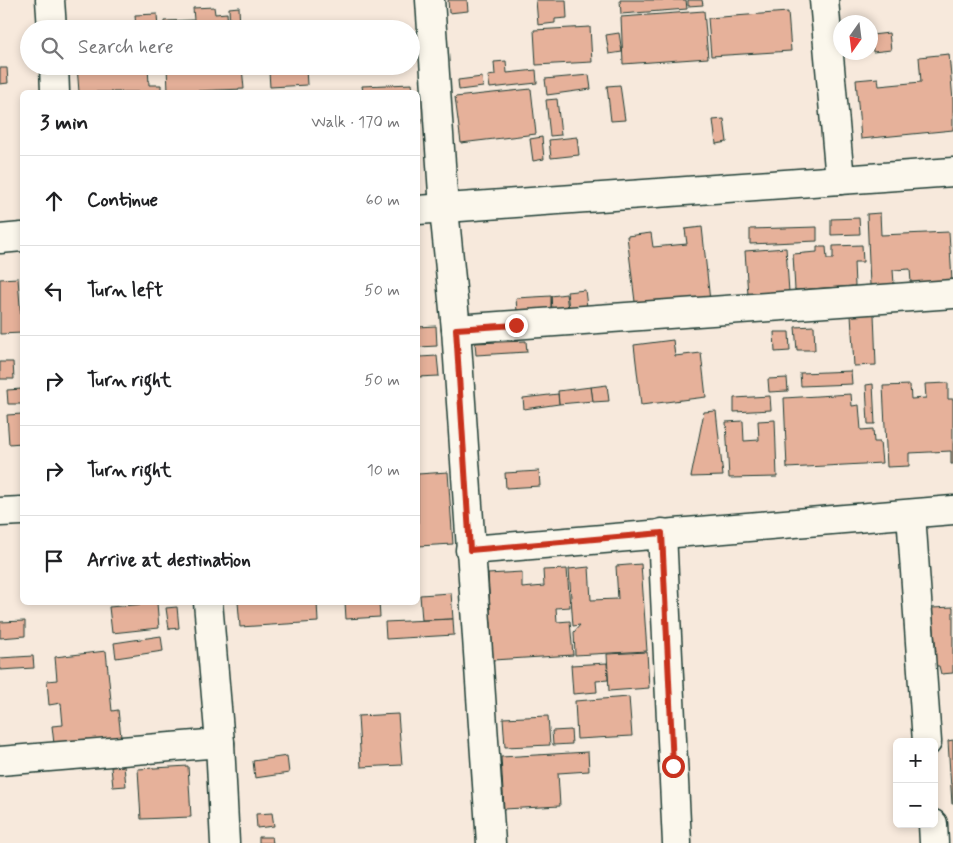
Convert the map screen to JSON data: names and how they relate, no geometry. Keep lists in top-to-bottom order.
{
  "north": "bottom",
  "page": {
    "search": "Search here",
    "heading": ["3 min", "Walk · 170 m"],
    "list": [
      ["Continue", "60 m"],
      ["Turn left", "50 m"],
      ["Turn right", "50 m"],
      ["Turn right", "10 m"],
      "Arrive at destination"
    ],
    "map_buttons": ["+", "−"]
  }
}
